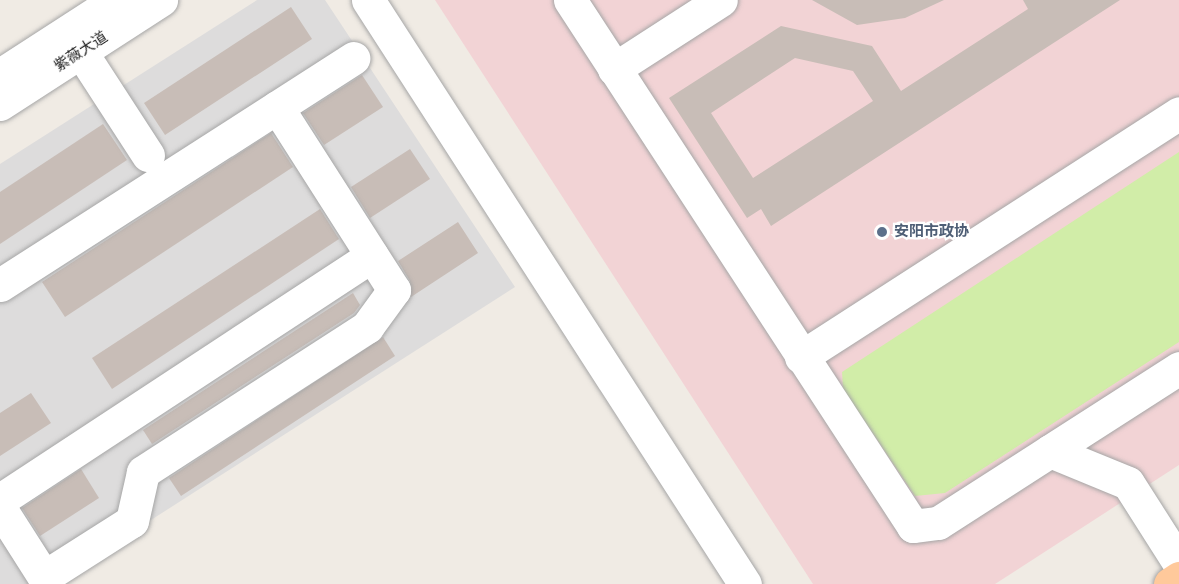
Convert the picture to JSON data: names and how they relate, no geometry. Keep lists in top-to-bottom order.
{
  "streets": {
    "street": ["紫薇大道"]
  },
  "places": ["安阳市政协"]
}
